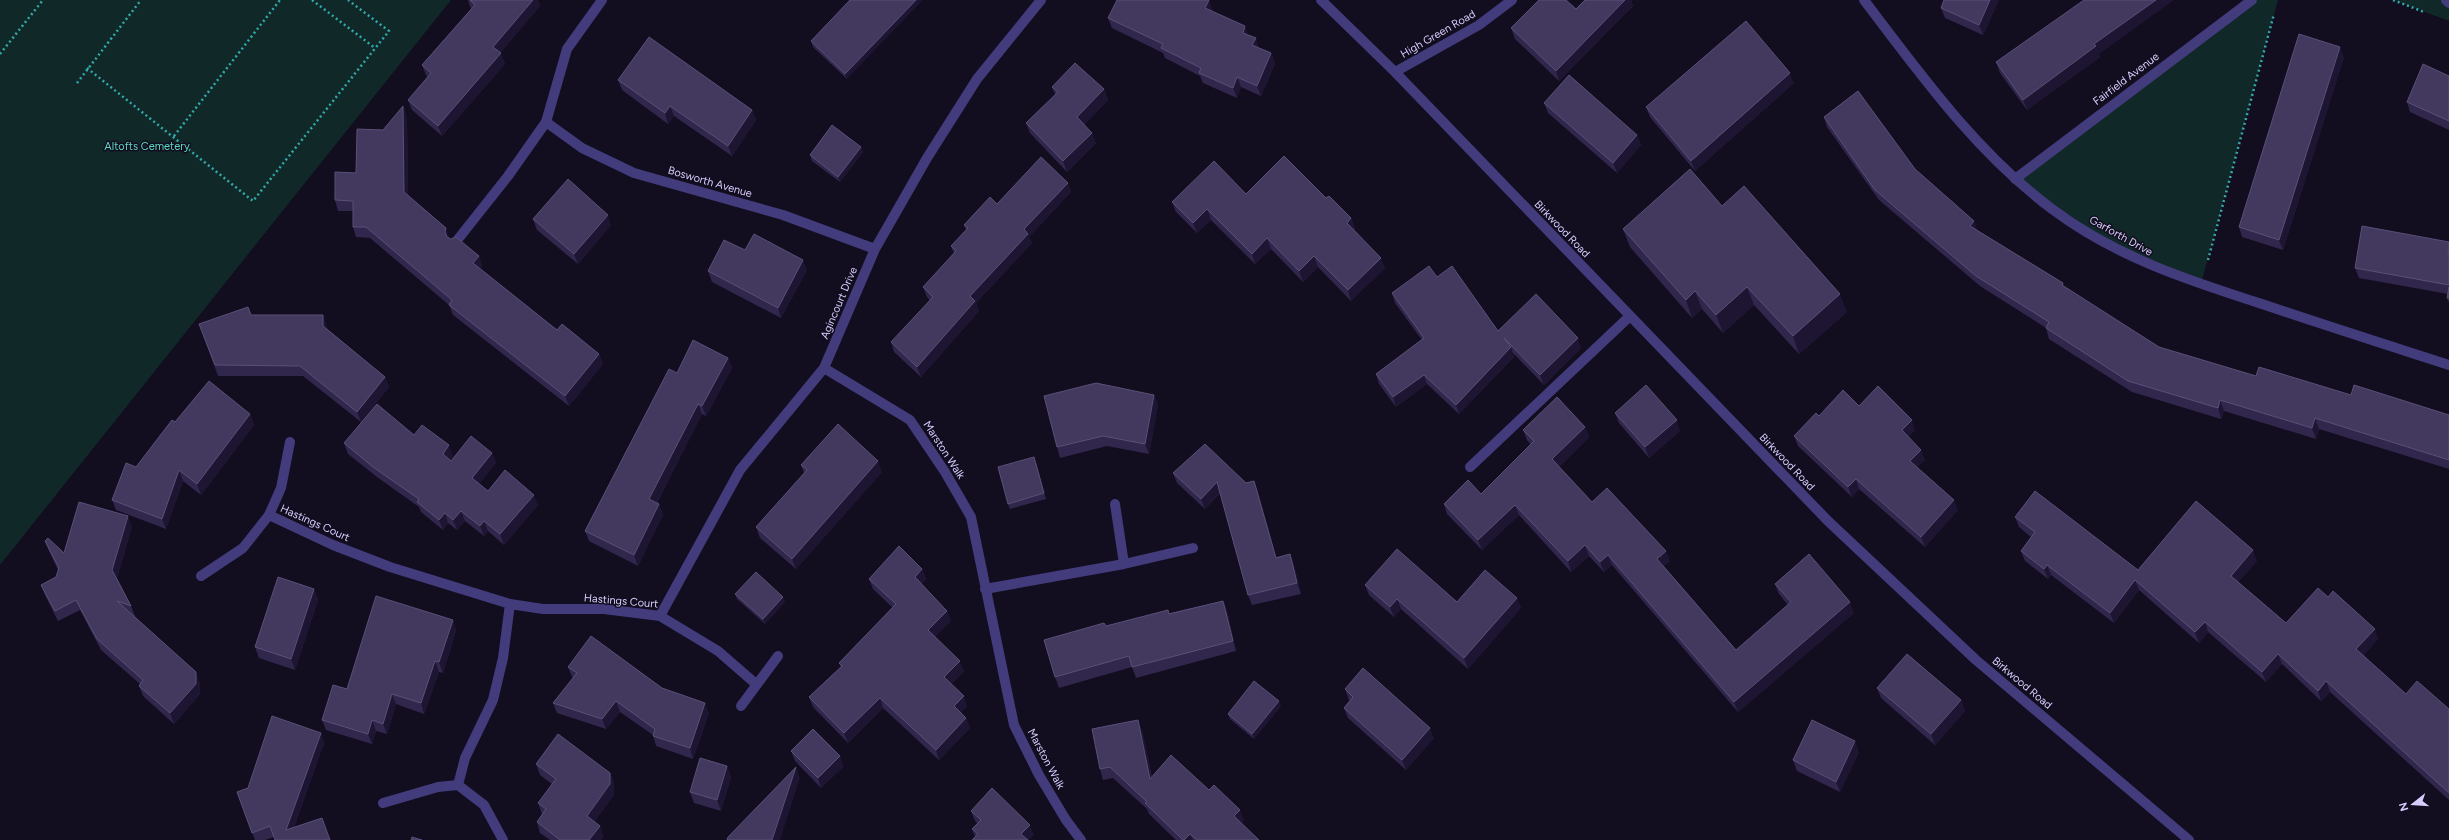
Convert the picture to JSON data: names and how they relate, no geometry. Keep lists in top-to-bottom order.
{
  "streets": {
    "street": [
      "High Green Road",
      "Fairfield Avenue",
      "Bosworth Avenue",
      "Birkwood Road",
      "Garforth Drive",
      "Agincourt Drive",
      "Marston Walk",
      "Hastings Court"
    ]
  },
  "crossings": [
    ["High Green Road", "Birkwood Road"],
    ["Fairfield Avenue", "Garforth Drive"],
    ["Bosworth Avenue", "Agincourt Drive"],
    ["Agincourt Drive", "Marston Walk"],
    ["Agincourt Drive", "Hastings Court"]
  ],
  "parks": ["Altofts Cemetery"],
  "north": "left"
}
